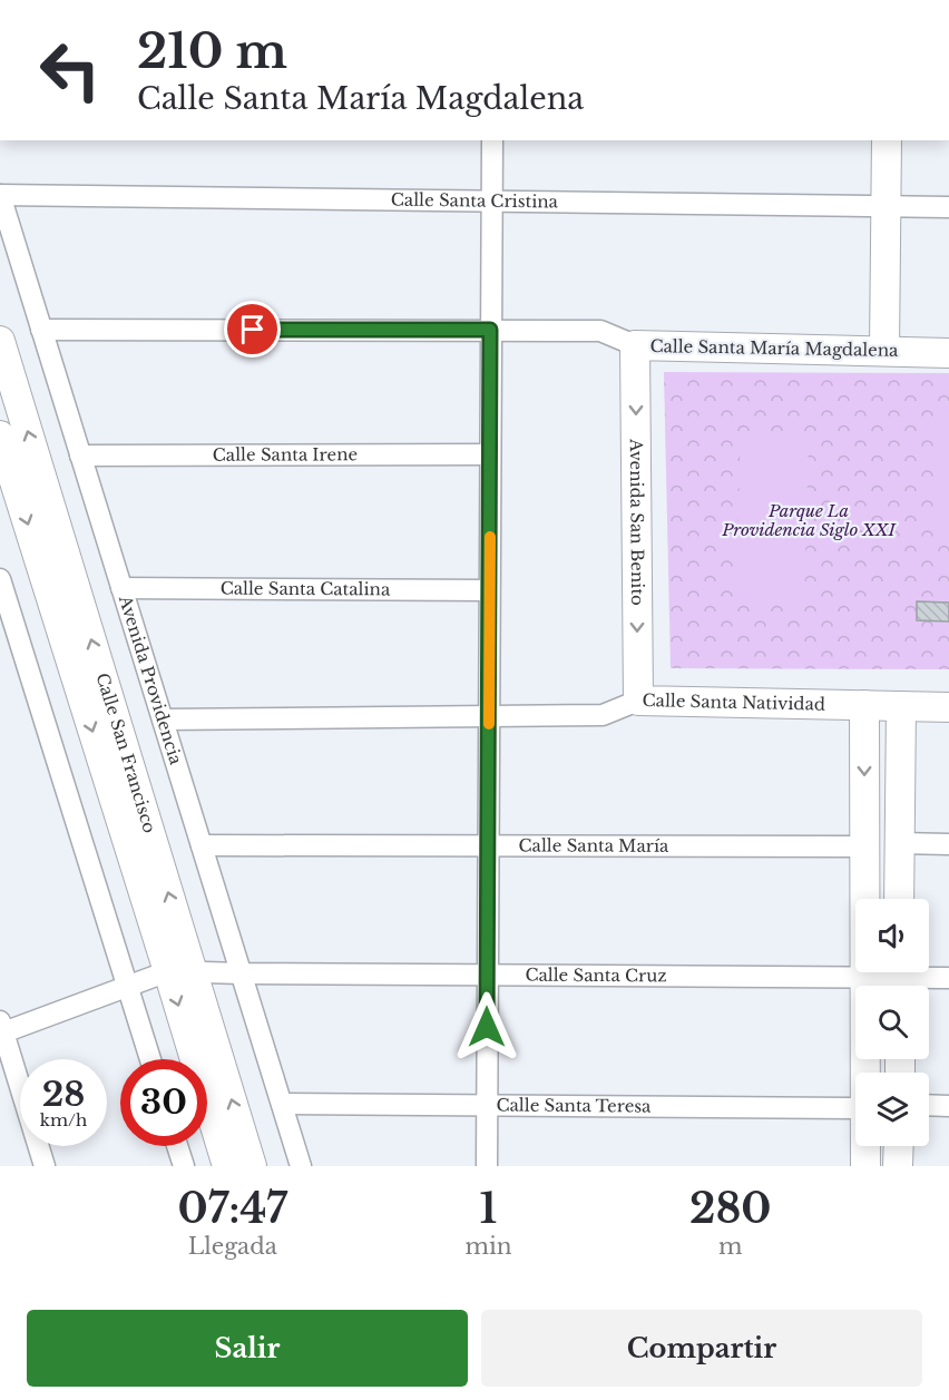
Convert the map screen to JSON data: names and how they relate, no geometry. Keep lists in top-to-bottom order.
{
  "streets": {
    "street": [
      "Calle Santa Cristina",
      "Calle Santa María Magdalena",
      "Calle Santa Irene",
      "Avenida San Benito",
      "Calle Santa Catalina",
      "Avenida Providencia",
      "Calle Santa Natividad",
      "Calle San Francisco",
      "Calle Santa María",
      "Calle Santa Cruz",
      "Calle Santa Teresa"
    ]
  },
  "crossings": [
    ["Calle Santa Cristina", "Avenida Providencia"],
    ["Calle Santa María Magdalena", "Avenida San Benito"],
    ["Calle Santa María Magdalena", "Avenida Providencia"],
    ["Calle Santa Irene", "Avenida Providencia"],
    ["Avenida San Benito", "Calle Santa Natividad"],
    ["Calle Santa Catalina", "Avenida Providencia"],
    ["Avenida Providencia", "Calle Santa Natividad"],
    ["Avenida Providencia", "Calle Santa María"],
    ["Avenida Providencia", "Calle Santa Cruz"],
    ["Avenida Providencia", "Calle Santa Teresa"],
    ["Calle San Francisco", "Calle Santa Cruz"]
  ],
  "parks": ["Parque La Providencia Siglo XXI"],
  "page": {
    "turn": ["210 m", "Calle Santa María Magdalena"],
    "speed": "28 km/h",
    "limit": "30",
    "eta": [
      "07:47",
      "Llegada",
      "1",
      "min",
      "280",
      "m"
    ],
    "buttons": ["Salir", "Compartir"]
  }
}
